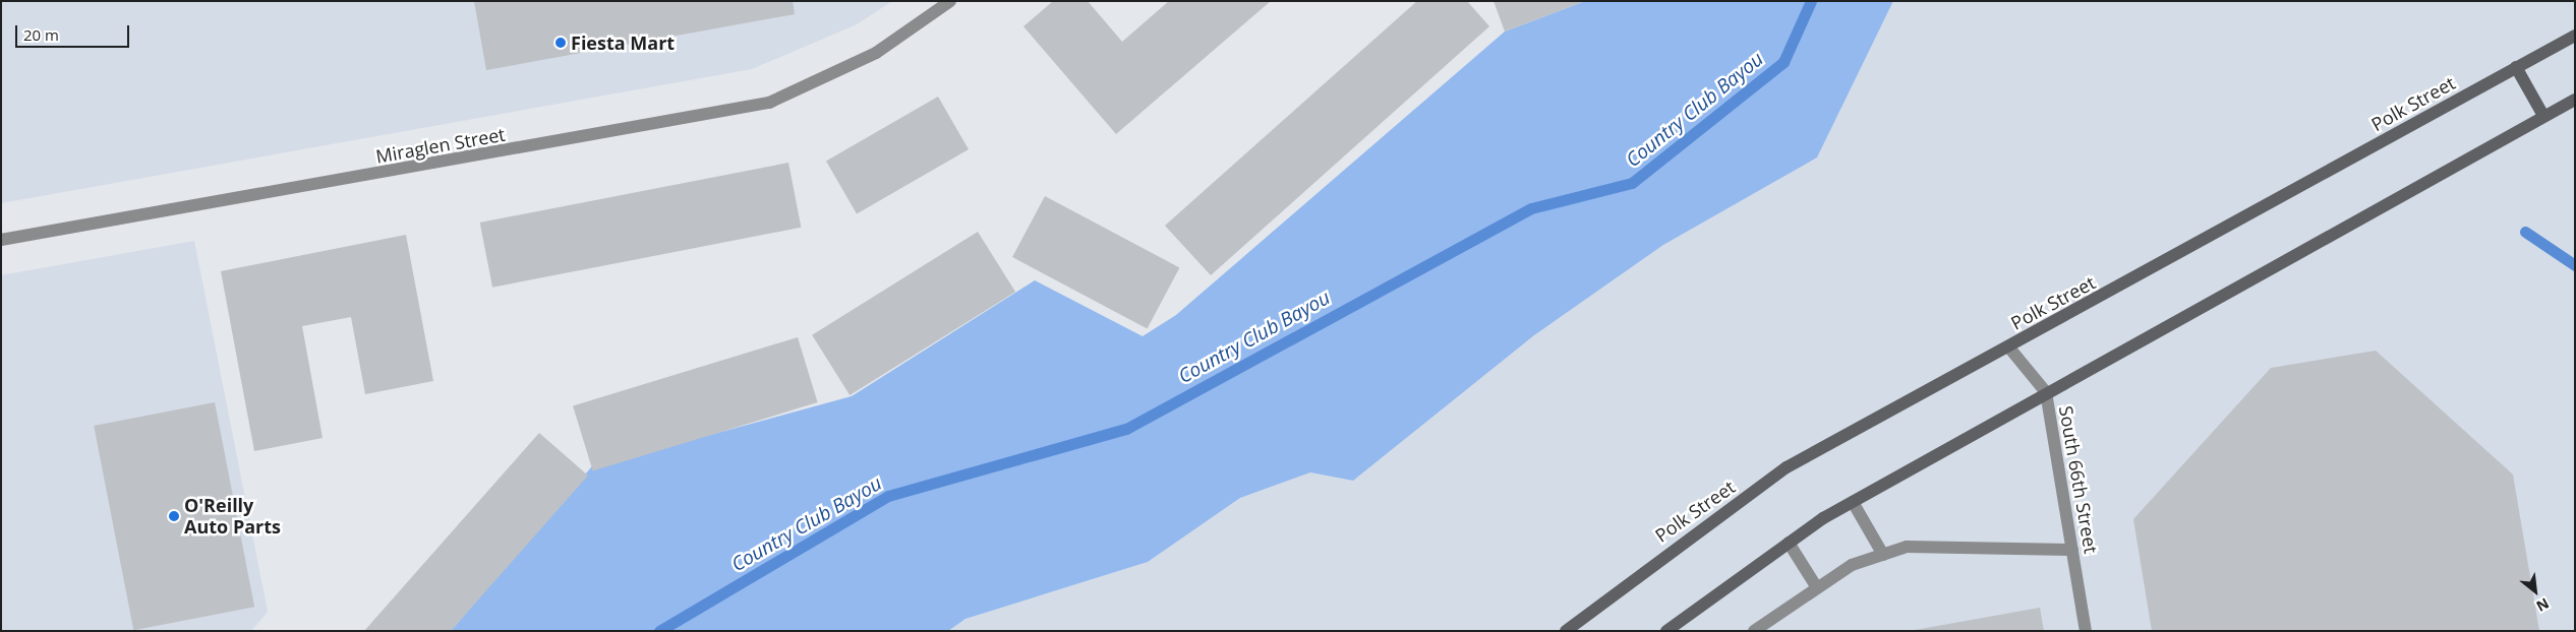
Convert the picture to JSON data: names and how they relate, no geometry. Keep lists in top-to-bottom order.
{
  "streets": {
    "main road": ["Polk Street"],
    "street": ["Miraglen Street", "South 66th Street"]
  },
  "crossings": [
    ["Polk Street", "South 66th Street"]
  ],
  "water": ["Country Club Bayou"],
  "places": ["Fiesta Mart", "O'Reilly Auto Parts"],
  "scale_bar": "20 m",
  "north": "bottom right"
}
